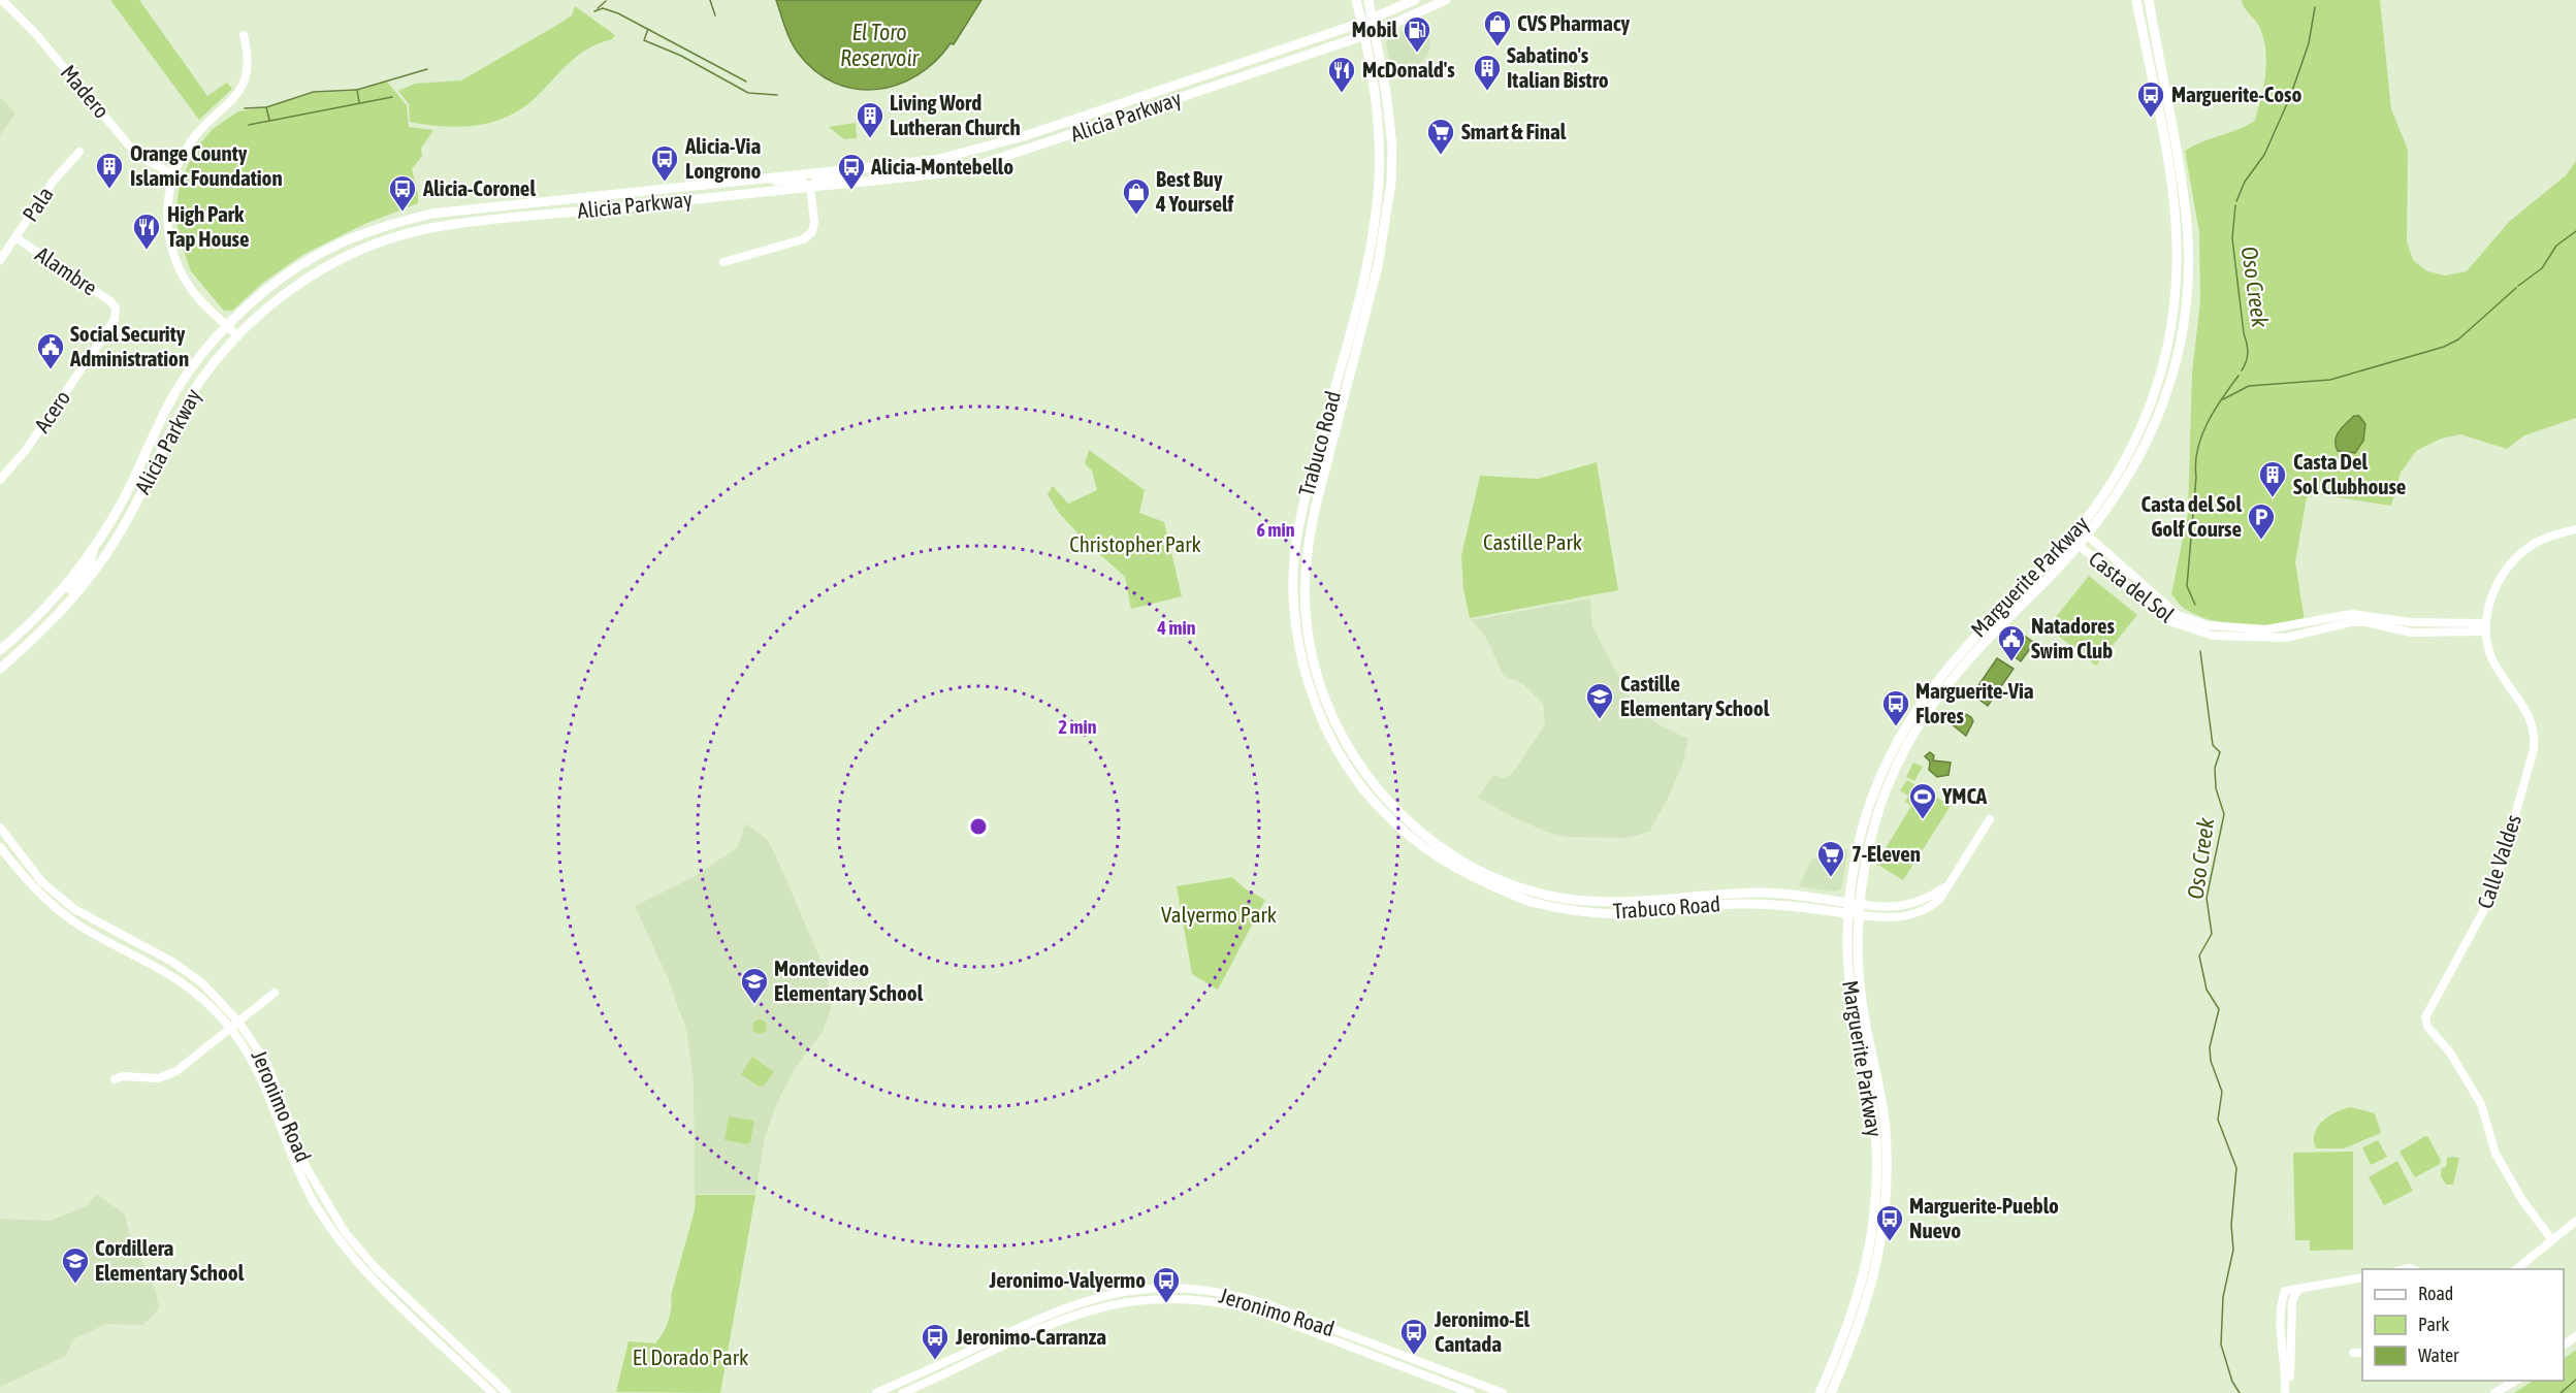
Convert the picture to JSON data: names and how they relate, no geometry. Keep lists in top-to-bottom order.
{
  "streets": {
    "main road": [
      "Alicia Parkway",
      "Trabuco Road",
      "Marguerite Parkway",
      "Jeronimo Road"
    ],
    "street": [
      "Madero",
      "Pala",
      "Alambre",
      "Acero",
      "Casta del Sol",
      "Calle Valdes"
    ]
  },
  "crossings": [
    ["Alicia Parkway", "Trabuco Road"],
    ["Pala", "Alambre"],
    ["Alambre", "Acero"],
    ["Trabuco Road", "Marguerite Parkway"],
    ["Marguerite Parkway", "Casta del Sol"],
    ["Casta del Sol", "Calle Valdes"]
  ],
  "water": ["El Toro Reservoir", "Oso Creek"],
  "parks": [
    "Castille Park",
    "Christopher Park",
    "Valyermo Park",
    "El Dorado Park"
  ],
  "places": {
    "shop": ["CVS Pharmacy", "Best Buy 4 Yourself"],
    "fuel station": ["Mobil"],
    "building": [
      "Sabatino's Italian Bistro",
      "Living Word Lutheran Church",
      "Orange County Islamic Foundation",
      "Casta Del Sol Clubhouse"
    ],
    "restaurant": ["McDonald's", "High Park Tap House"],
    "bus stop": [
      "Marguerite-Coso",
      "Alicia-Via Longrono",
      "Alicia-Montebello",
      "Alicia-Coronel",
      "Marguerite-Via Flores",
      "Marguerite-Pueblo Nuevo",
      "Jeronimo-Valyermo",
      "Jeronimo-El Cantada",
      "Jeronimo-Carranza"
    ],
    "supermarket": ["Smart & Final", "7-Eleven"],
    "public building": ["Social Security Administration", "Natadores Swim Club"],
    "parking": ["Casta del Sol Golf Course"],
    "school or university": ["Castille Elementary School", "Montevideo Elementary School", "Cordillera Elementary School"],
    "sports": ["YMCA"]
  },
  "legend": ["Road", "Park", "Water"],
  "rings": ["6 min", "4 min", "2 min"]
}
